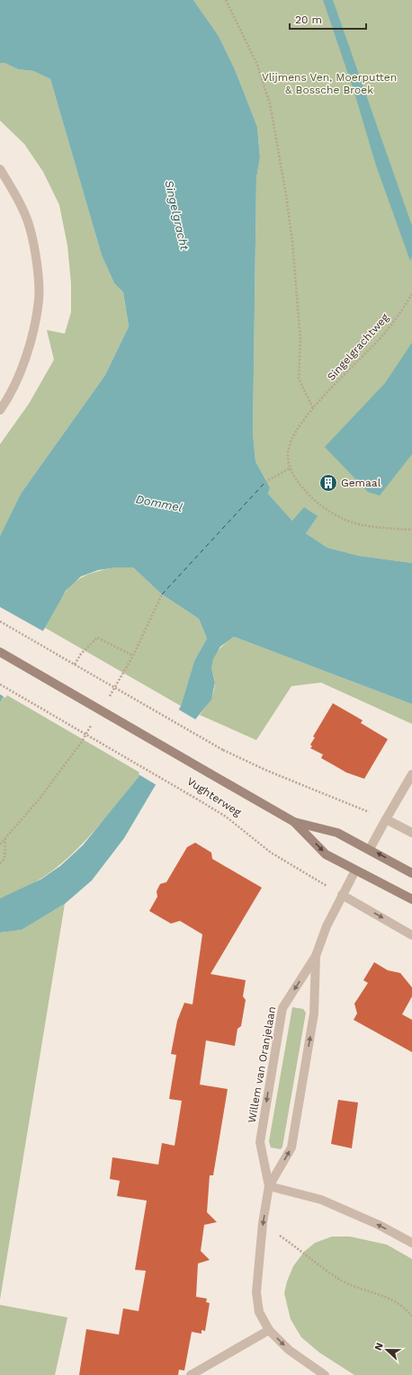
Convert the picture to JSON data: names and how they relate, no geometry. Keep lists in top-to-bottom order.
{
  "streets": {
    "main road": ["Vughterweg"],
    "street": ["Willem van Oranjelaan"],
    "path": ["Singelgrachtweg"]
  },
  "crossings": [
    ["Vughterweg", "Willem van Oranjelaan"]
  ],
  "water": ["Singelgracht", "Dommel"],
  "parks": ["Vlijmens Ven, Moerputten & Bossche Broek"],
  "places": {
    "building": ["Gemaal"]
  },
  "scale_bar": "20 m",
  "north": "left"
}
